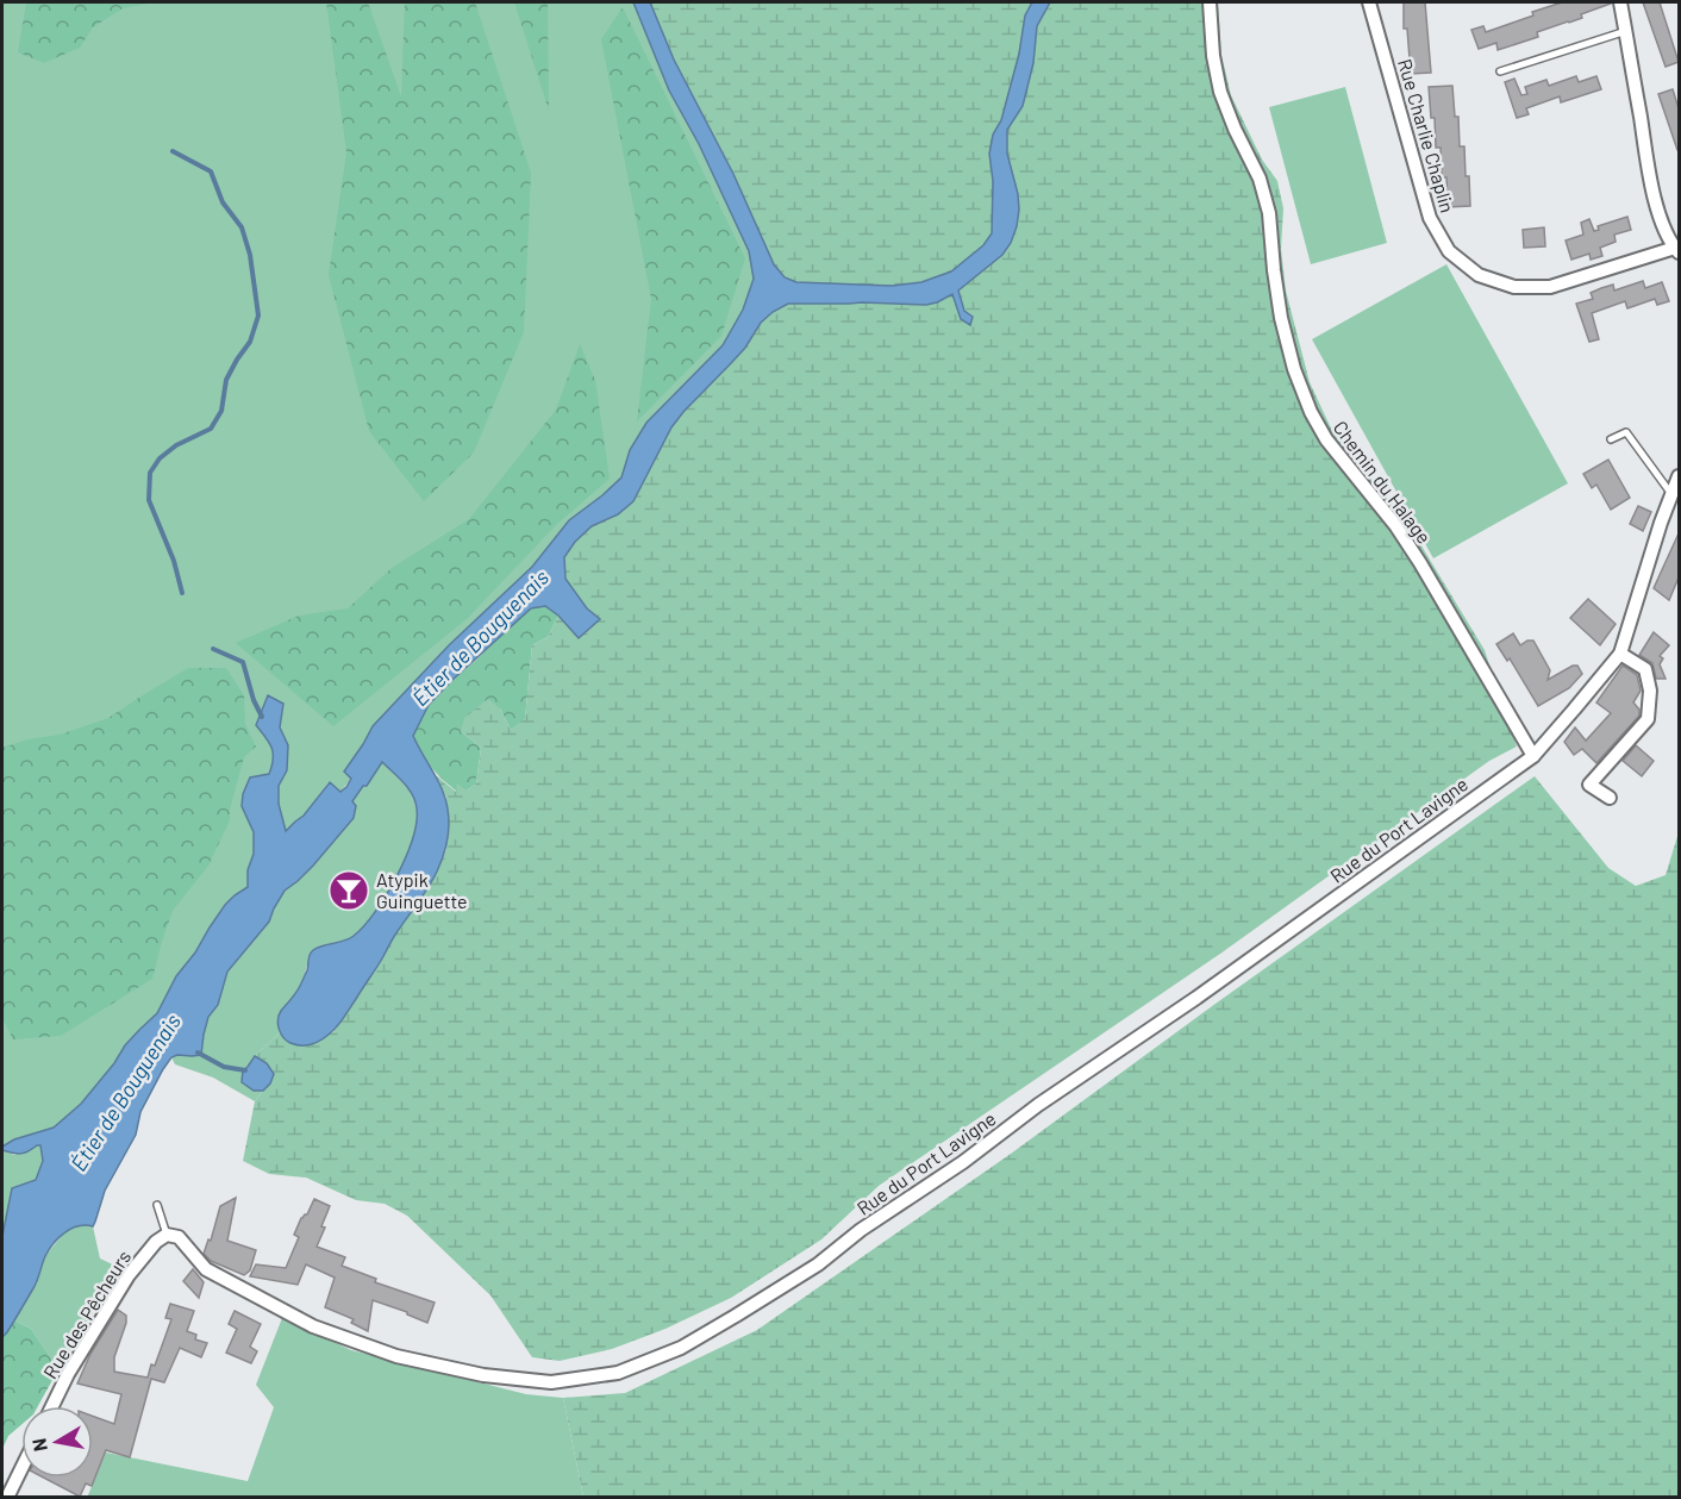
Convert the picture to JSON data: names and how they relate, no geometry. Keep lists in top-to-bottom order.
{
  "streets": {
    "street": [
      "Rue Charlie Chaplin",
      "Chemin du Halage",
      "Rue du Port Lavigne",
      "Rue des Pêcheurs"
    ]
  },
  "crossings": [
    ["Chemin du Halage", "Rue du Port Lavigne"],
    ["Rue du Port Lavigne", "Rue des Pêcheurs"]
  ],
  "water": ["Étier de Bouguenais"],
  "places": {
    "bar": ["Atypik Guinguette"]
  },
  "north": "left"
}
